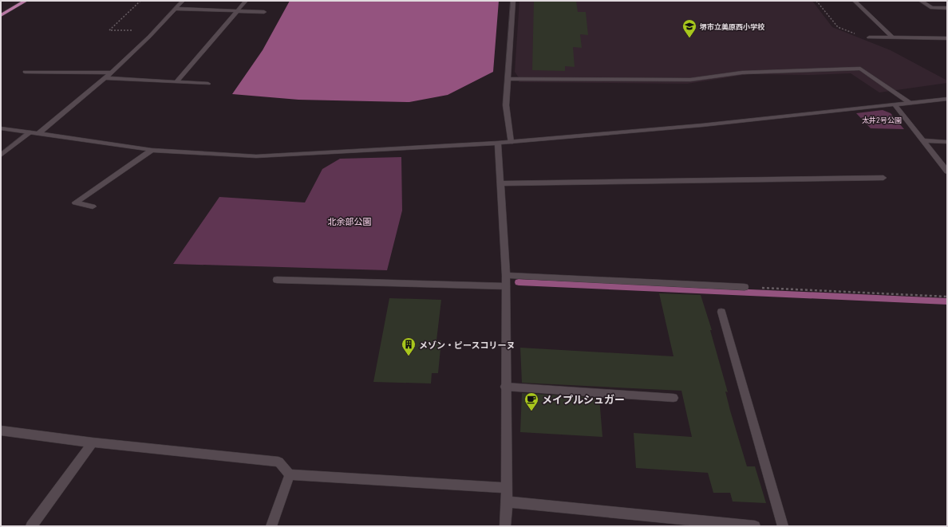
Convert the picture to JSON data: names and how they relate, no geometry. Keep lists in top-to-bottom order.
{
  "parks": ["太井2号公園", "北余部公園"],
  "places": {
    "school or university": ["堺市立美原西小学校"],
    "building": ["メゾン・ピースコリーヌ"],
    "cafe": ["メイプルシュガー"]
  }
}
